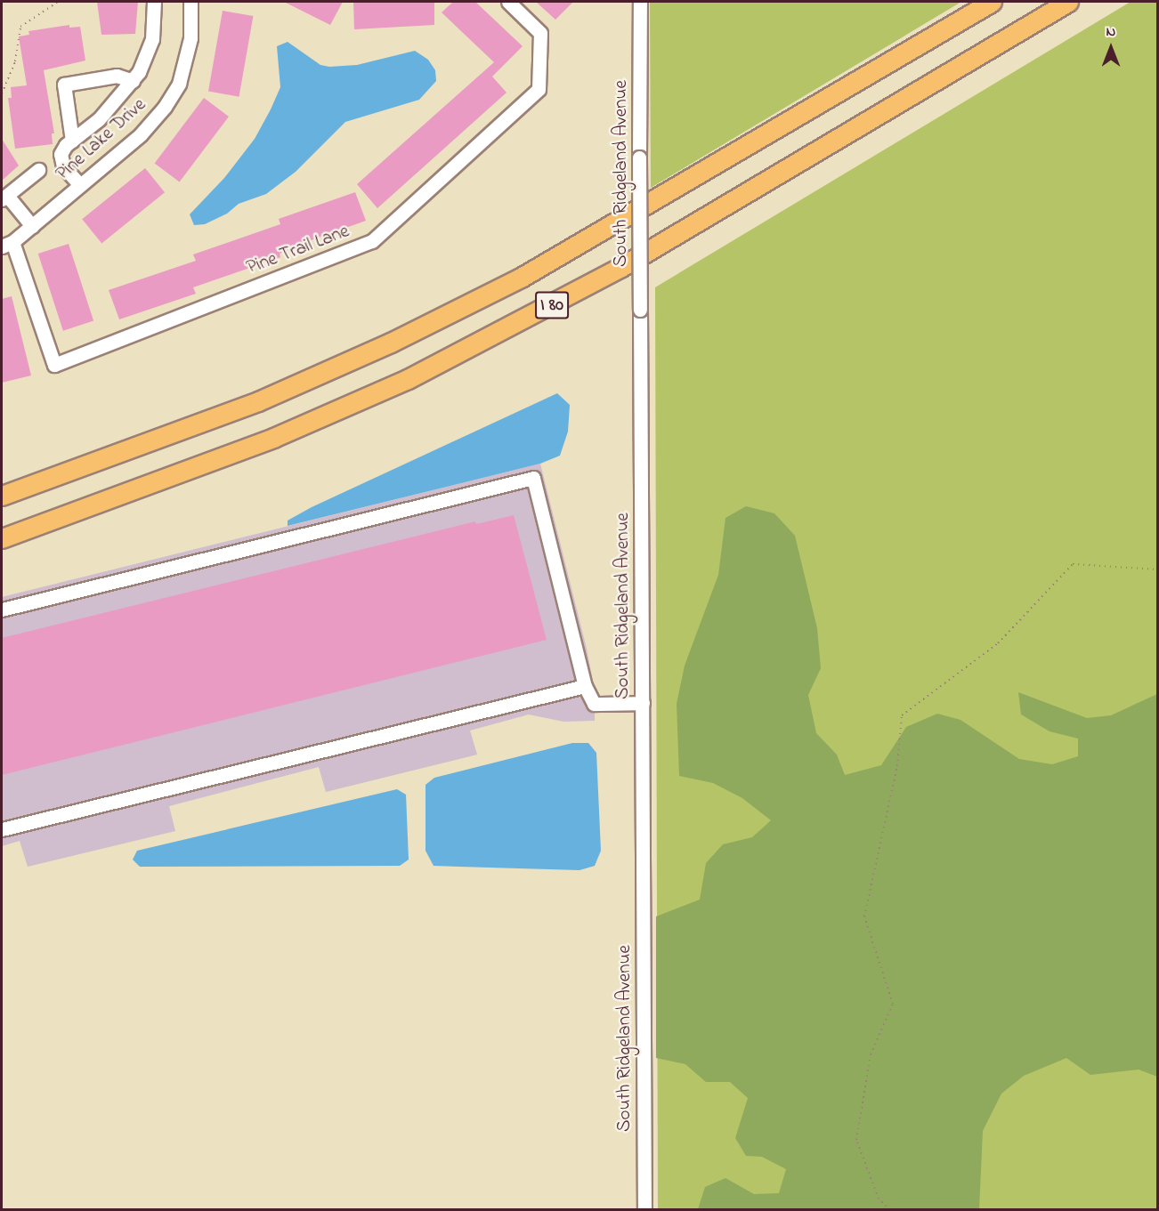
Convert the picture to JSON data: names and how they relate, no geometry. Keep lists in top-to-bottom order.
{
  "streets": {
    "highway": ["I 80"],
    "street": ["Pine Lake Drive", "South Ridgeland Avenue", "Pine Trail Lane"]
  },
  "crossings": [
    ["Pine Lake Drive", "Pine Trail Lane"]
  ],
  "north": "top"
}
